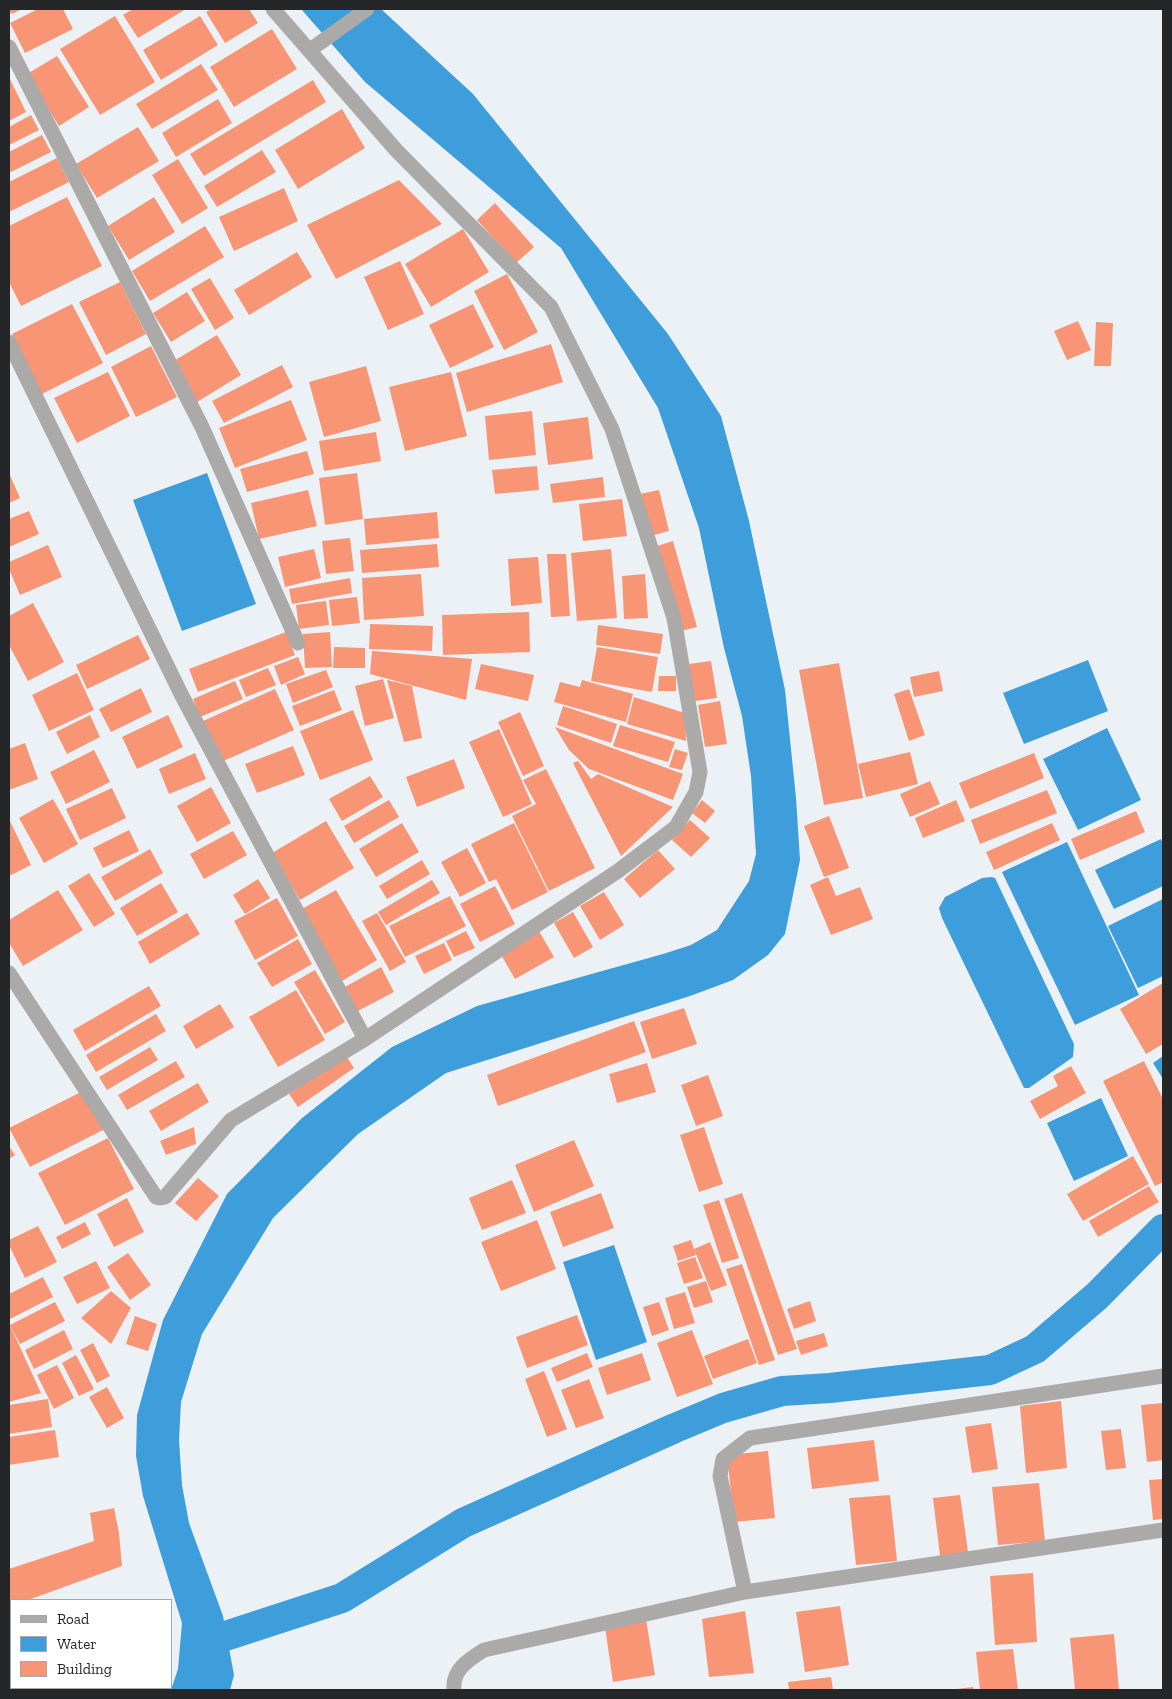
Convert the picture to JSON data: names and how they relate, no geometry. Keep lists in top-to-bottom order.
{
  "legend": ["Road", "Water", "Building"]
}
